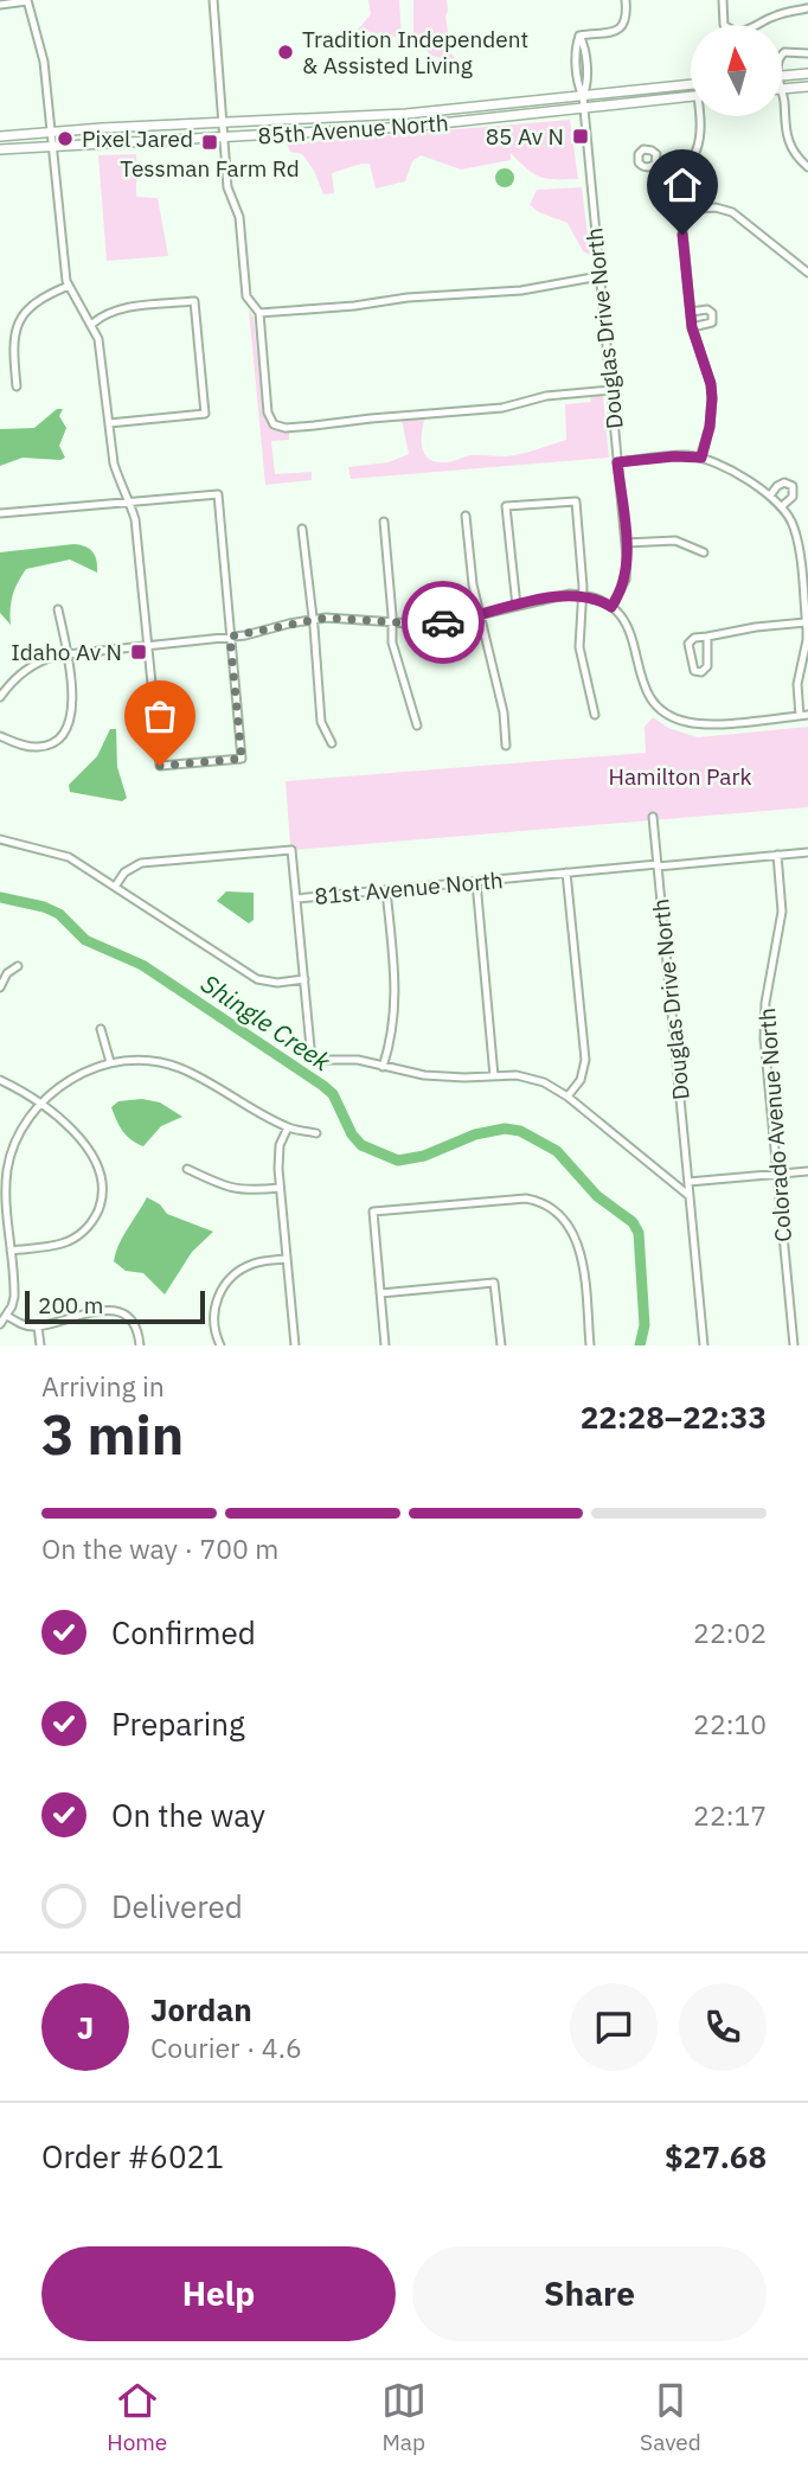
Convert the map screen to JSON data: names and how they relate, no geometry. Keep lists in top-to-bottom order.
{
  "streets": {
    "main road": ["85th Avenue North"],
    "street": ["Douglas Drive North", "81st Avenue North", "Colorado Avenue North"]
  },
  "crossings": [
    ["85th Avenue North", "Douglas Drive North"],
    ["Douglas Drive North", "81st Avenue North"],
    ["81st Avenue North", "Colorado Avenue North"]
  ],
  "water": ["Shingle Creek"],
  "parks": ["Hamilton Park"],
  "places": {
    "other": ["Tradition Independent & Assisted Living", "Pixel Jared"],
    "transit": ["85 Av N", "Tessman Farm Rd", "Idaho Av N"]
  },
  "scale_bar": "200 m",
  "north": "top",
  "page": {
    "scale": "200 m",
    "heading": ["3 min", "Arriving in", "22:28–22:33"],
    "panel": [
      "Jordan",
      "Courier · 4.6",
      "Order #6021",
      "$27.68"
    ],
    "bar": "On the way · 700 m",
    "list": [
      ["Confirmed", "22:02"],
      ["Preparing", "22:10"],
      ["On the way", "22:17"],
      "Delivered"
    ],
    "round": "J",
    "buttons": ["Help", "Share"],
    "tabs": ["Home", "Map", "Saved"]
  }
}
